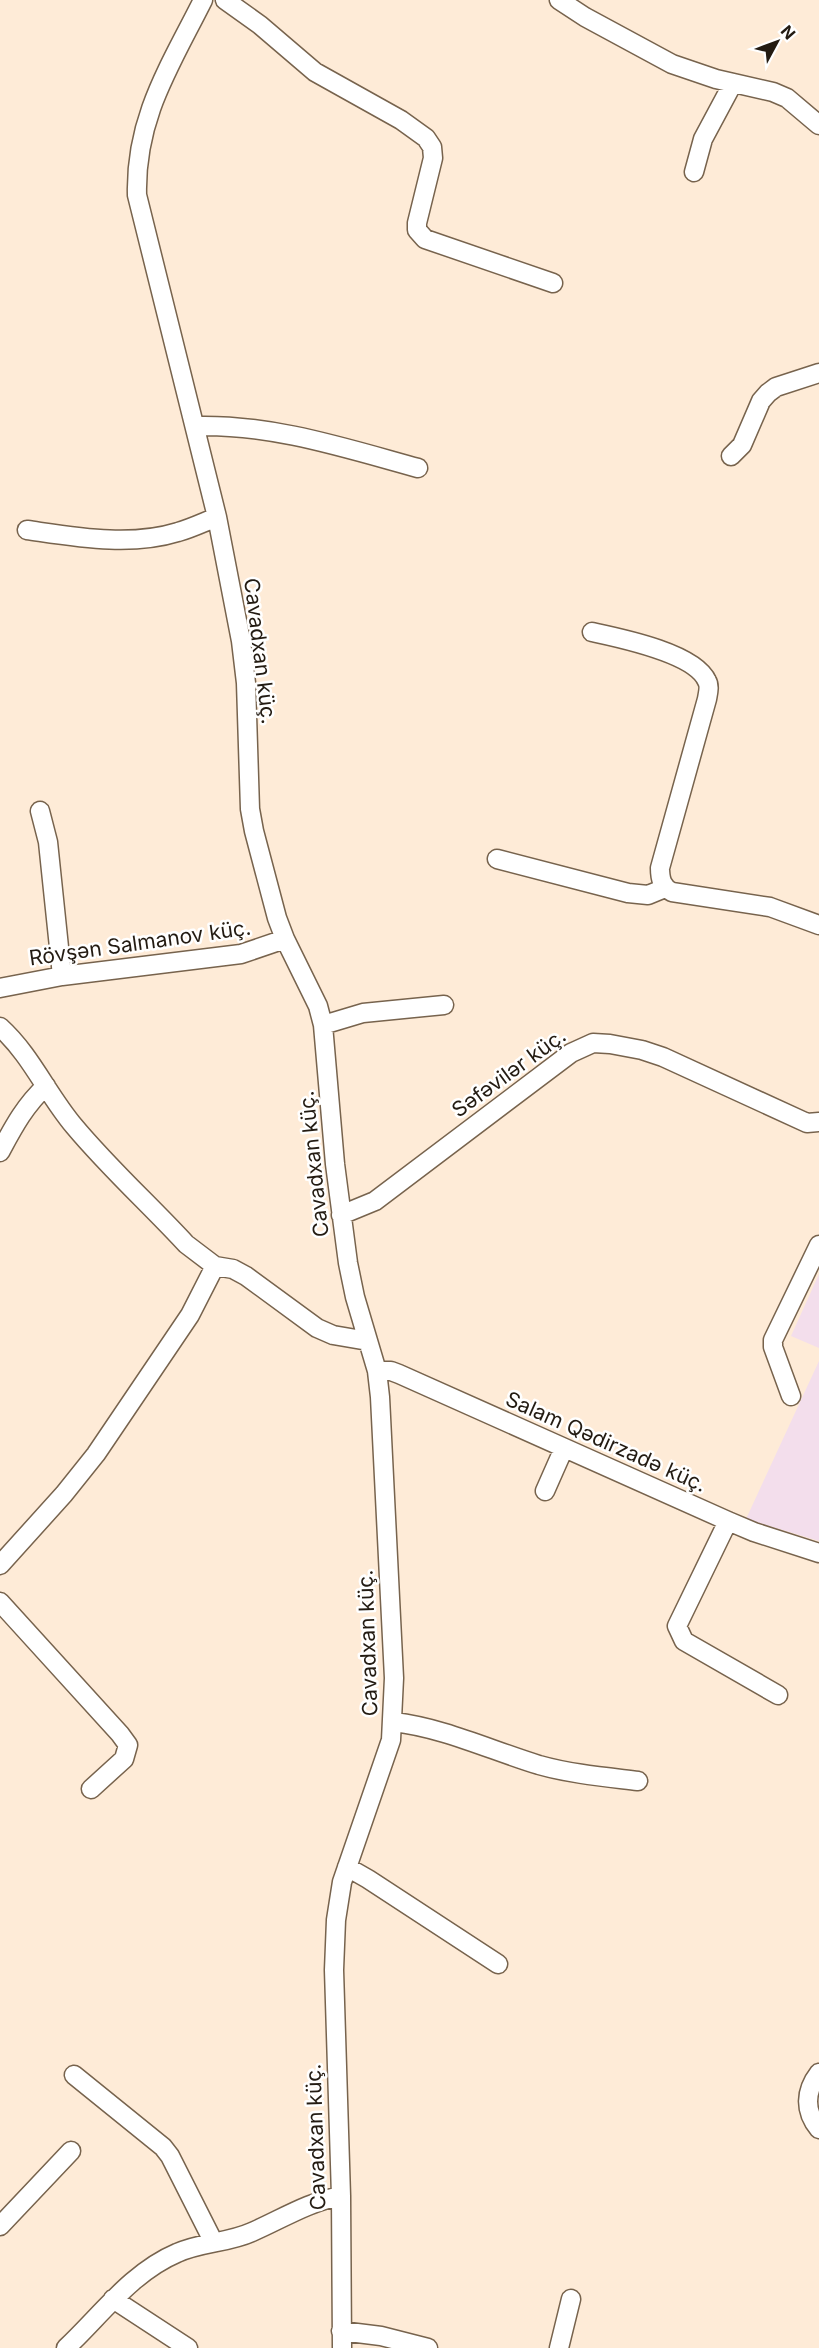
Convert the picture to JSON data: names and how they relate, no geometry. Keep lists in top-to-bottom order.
{
  "streets": {
    "street": [
      "Cavadxan küç.",
      "Rövşən Salmanov küç.",
      "Səfəvilər küç.",
      "Salam Qədirzadə küç."
    ]
  },
  "crossings": [
    ["Cavadxan küç.", "Rövşən Salmanov küç."],
    ["Cavadxan küç.", "Səfəvilər küç."],
    ["Cavadxan küç.", "Salam Qədirzadə küç."]
  ],
  "north": "top right"
}
